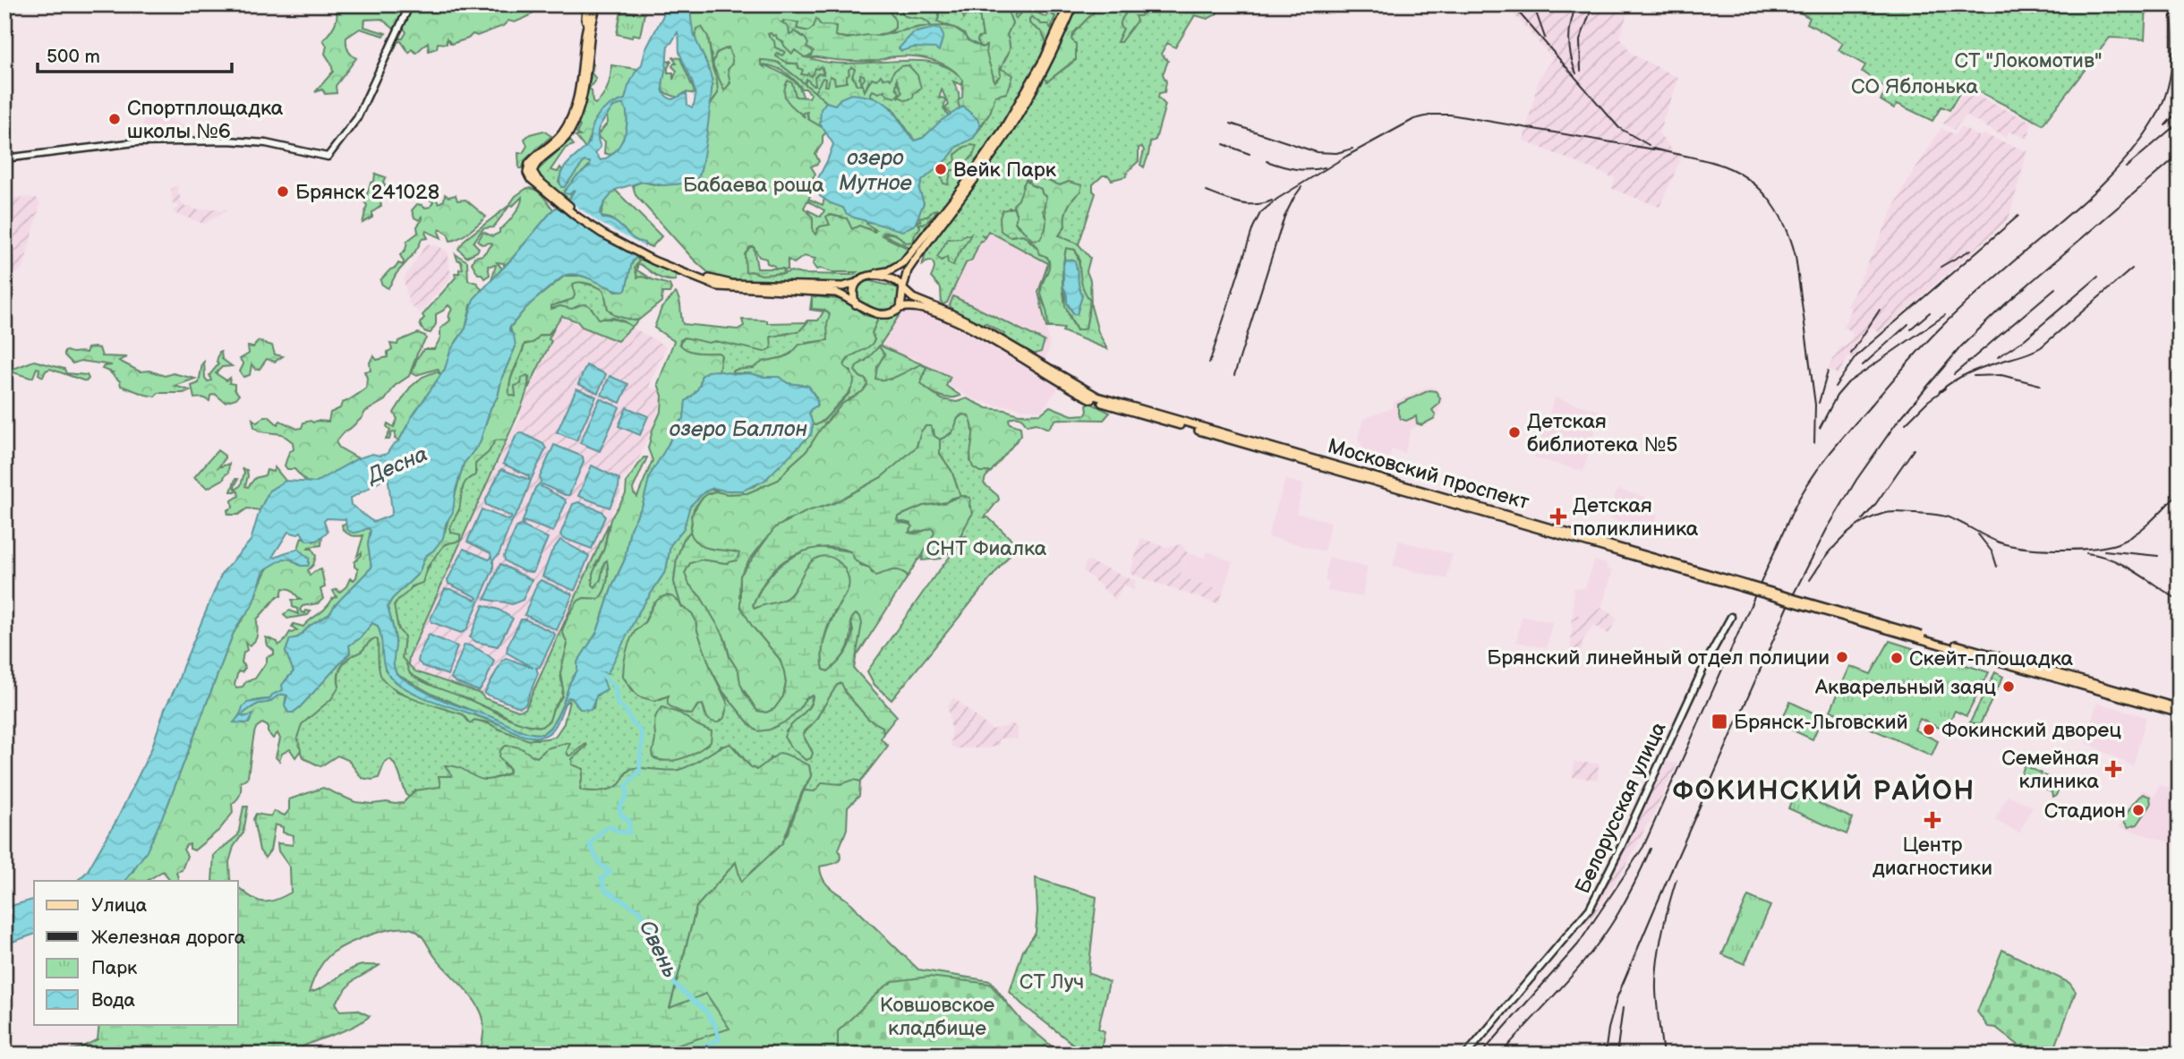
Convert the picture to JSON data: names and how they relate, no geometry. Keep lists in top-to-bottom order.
{
  "streets": {
    "main road": ["Московский проспект", "Белорусская улица"]
  },
  "districts": ["ФОКИНСКИЙ РАЙОН"],
  "water": [
    "озеро Мутное",
    "озеро Баллон",
    "Десна",
    "Свень"
  ],
  "parks": [
    "СТ \"Локомотив\"",
    "СО Яблонька",
    "Бабаева роща",
    "СНТ Фиалка",
    "СТ Луч",
    "Ковшовское кладбище"
  ],
  "places": {
    "other": [
      "Спортплощадка школы №6",
      "Вейк Парк",
      "Брянск 241028",
      "Детская библиотека №5",
      "Брянский линейный отдел полиции",
      "Скейт-площадка",
      "Акварельный заяц",
      "Фокинский дворец",
      "Стадион"
    ],
    "health": ["Детская поликлиника", "Семейная клиника", "Центр диагностики"],
    "transit": ["Брянск-Льговский"]
  },
  "legend": [
    "Улица",
    "Железная дорога",
    "Парк",
    "Вода"
  ],
  "scale_bar": "500 m"
}
